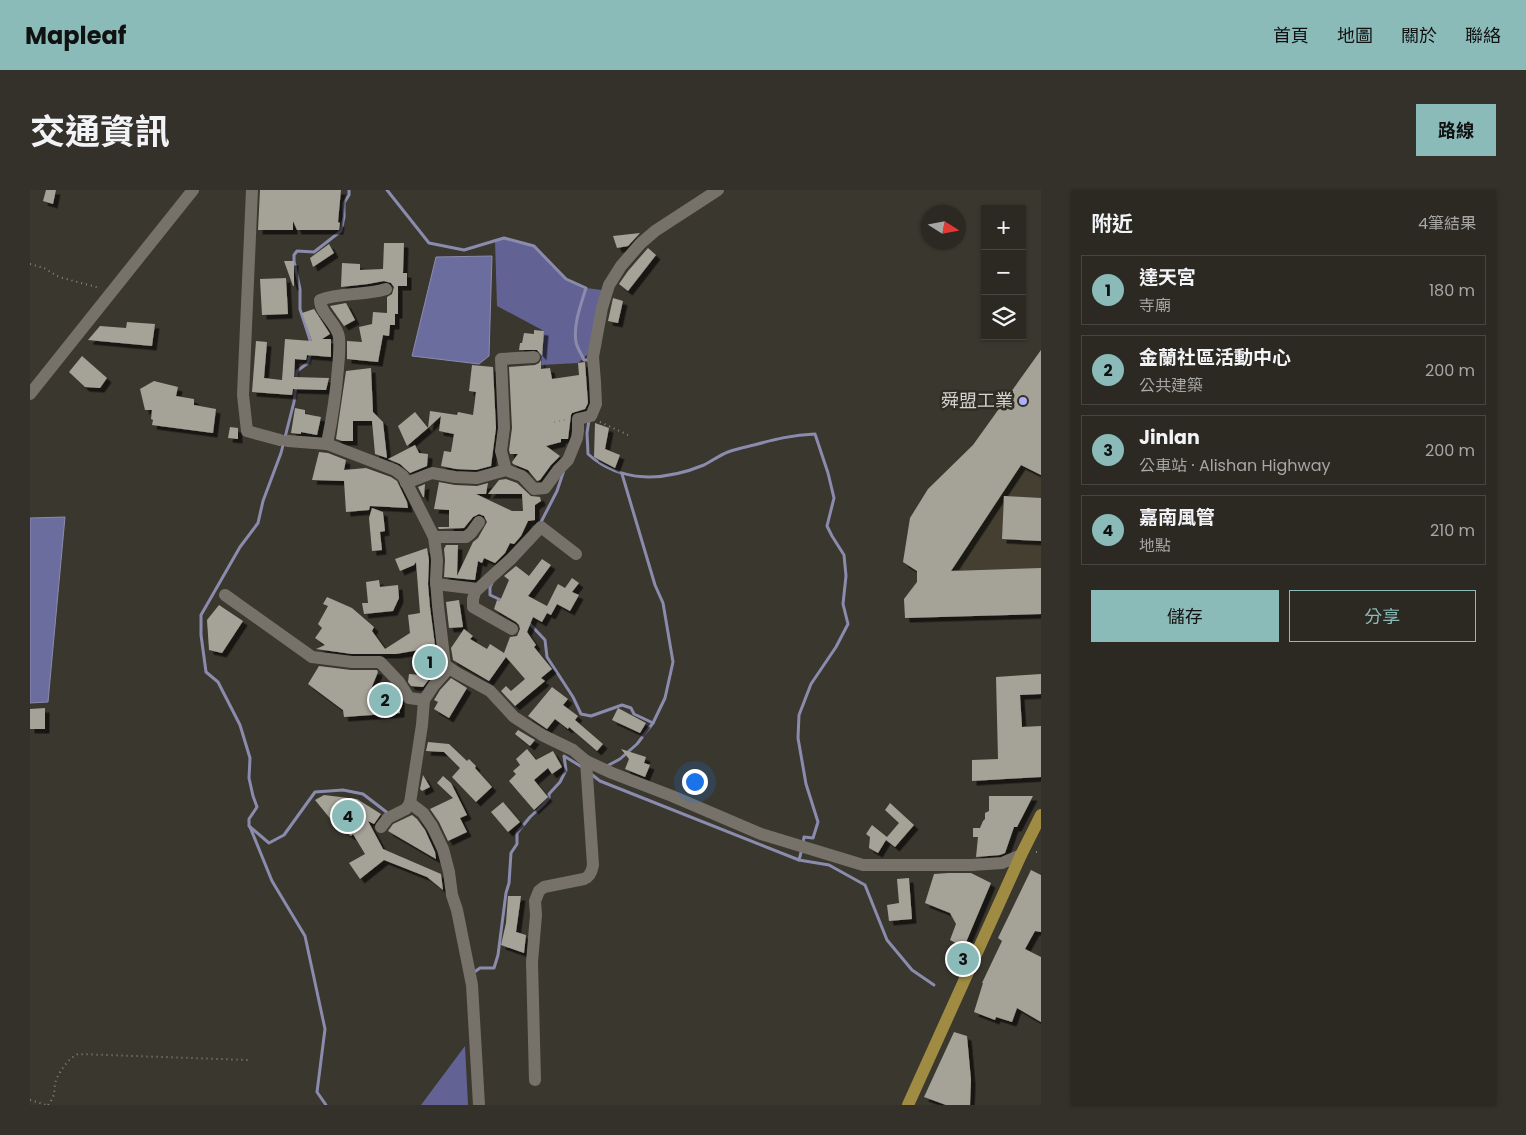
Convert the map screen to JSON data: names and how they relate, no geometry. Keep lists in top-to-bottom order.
{
  "places": ["舜盟工業"],
  "north": "right",
  "page": {
    "header": "Mapleaf",
    "nav": [
      "首頁",
      "地圖",
      "關於",
      "聯絡"
    ],
    "title": "交通資訊",
    "buttons": [
      "路線",
      ["儲存", "分享"]
    ],
    "heading": ["附近", "4筆結果"],
    "map_buttons": ["+", "−"],
    "list": [
      {
        "mark": "1",
        "name": "達天宮",
        "note": "寺廟",
        "value": "180 m"
      },
      {
        "mark": "2",
        "name": "金蘭社區活動中心",
        "note": "公共建築",
        "value": "200 m"
      },
      {
        "mark": "3",
        "name": "Jinlan",
        "note": "公車站 · Alishan Highway",
        "value": "200 m"
      },
      {
        "mark": "4",
        "name": "嘉南風管",
        "note": "地點",
        "value": "210 m"
      }
    ],
    "pins": [
      "1",
      "2",
      "4",
      "3"
    ]
  }
}
